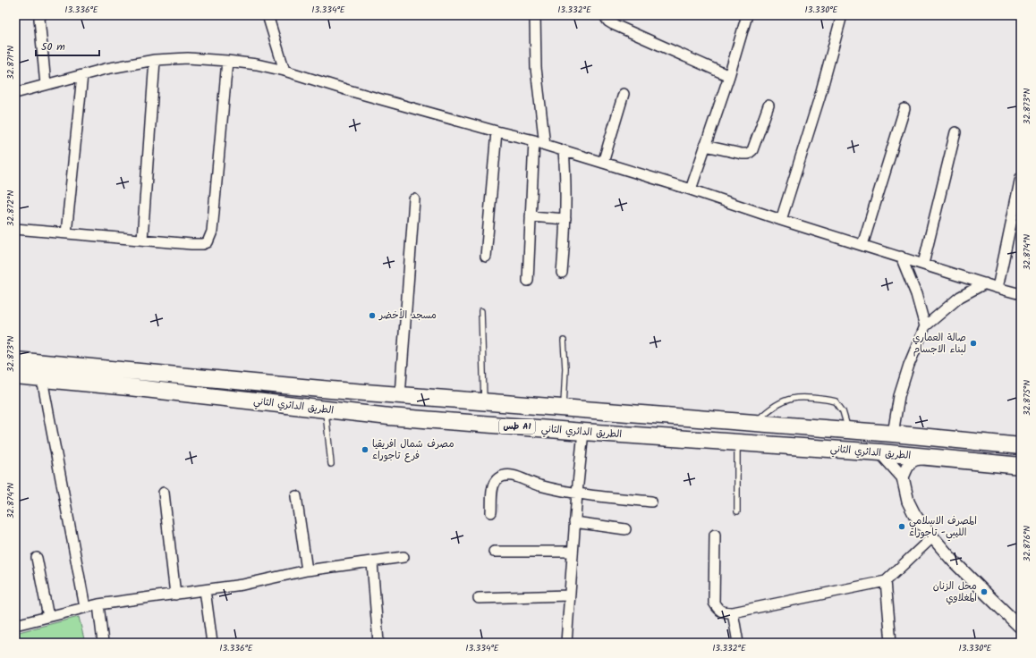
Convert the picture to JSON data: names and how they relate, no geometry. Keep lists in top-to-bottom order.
{
  "streets": {
    "highway": ["الطريق الدائري الثاني", "طس A1"]
  },
  "places": [
    "مسجد الأخضر",
    "صالة العماري لبناء الاجسام",
    "مصرف شمال افريقيا فرع تاجوراء",
    "المصرف الاسلامي الليبي- تاجوراء",
    "محل الزنان المغلاوي"
  ],
  "scale_bar": "50 m",
  "coordinates": [
    "13.336°E",
    "13.334°E",
    "13.332°E",
    "13.330°E",
    "32.871°N",
    "32.873°N",
    "32.872°N",
    "32.874°N",
    "32.875°N",
    "32.876°N"
  ]
}
